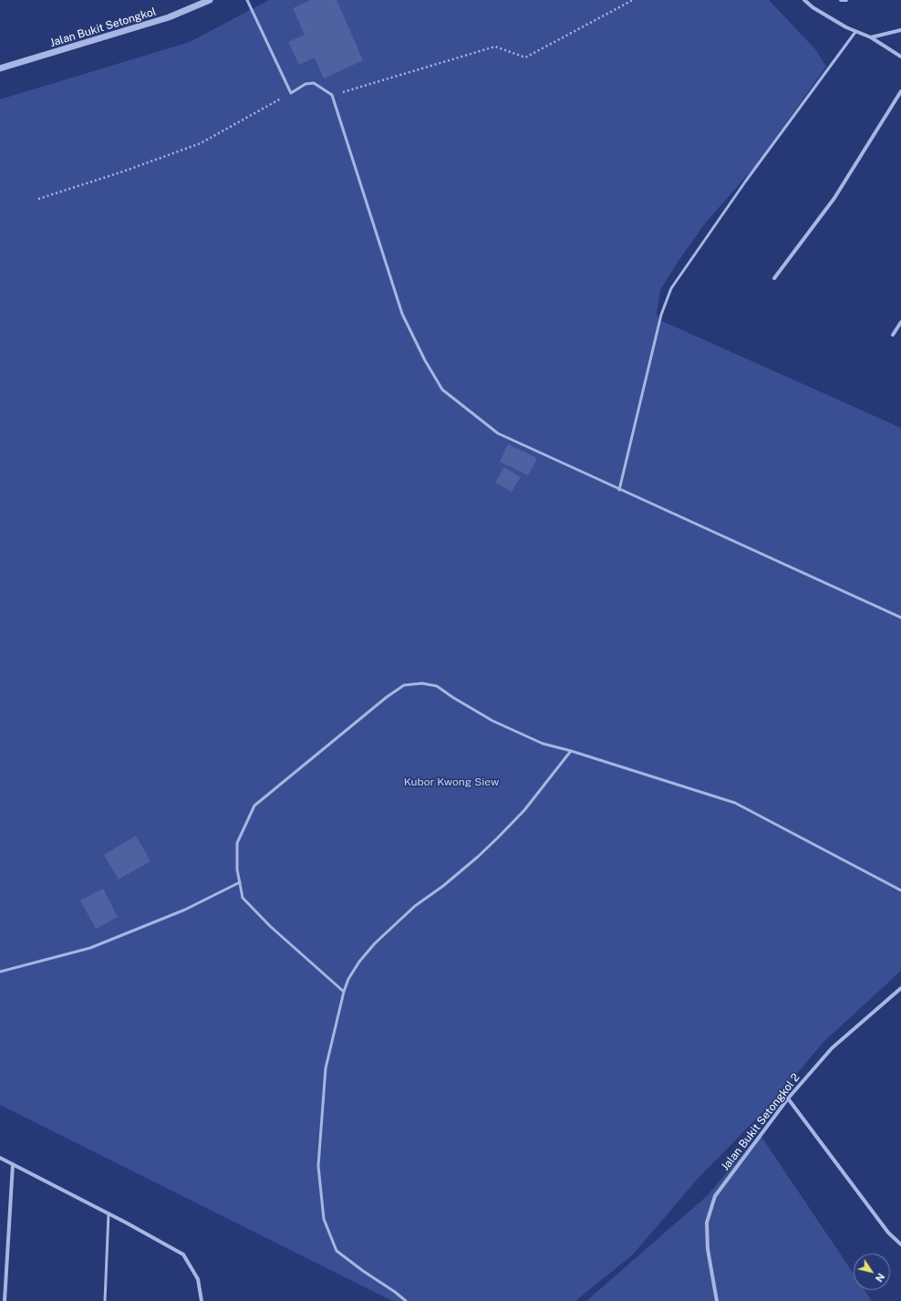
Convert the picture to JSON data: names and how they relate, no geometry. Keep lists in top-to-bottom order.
{
  "streets": {
    "street": ["Jalan Bukit Setongkol", "Jalan Bukit Setongkol 2"]
  },
  "parks": ["Kubor Kwong Siew"],
  "north": "bottom right"
}
